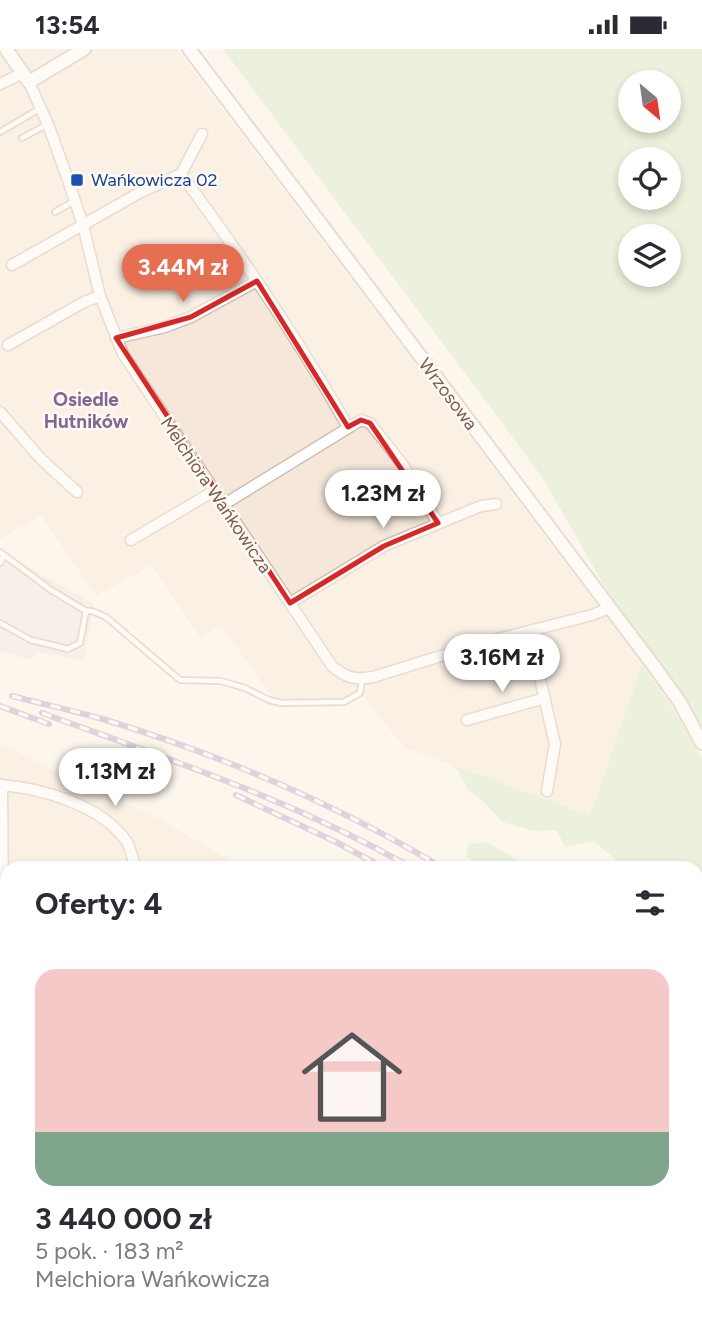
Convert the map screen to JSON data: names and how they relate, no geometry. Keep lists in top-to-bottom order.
{
  "streets": {
    "street": ["Wrzosowa", "Melchiora Wańkowicza"]
  },
  "districts": ["Osiedle Hutników"],
  "places": {
    "transit": ["Wańkowicza 02"]
  },
  "north": "bottom right",
  "page": {
    "status": "13:54",
    "price": [
      "3.44M zł",
      "1.23M zł",
      "3.16M zł",
      "1.13M zł"
    ],
    "heading": "Oferty: 4",
    "list": [
      {
        "name": "3 440 000 zł",
        "note": "5 pok. · 183 m² · Melchiora Wańkowicza"
      }
    ]
  }
}
